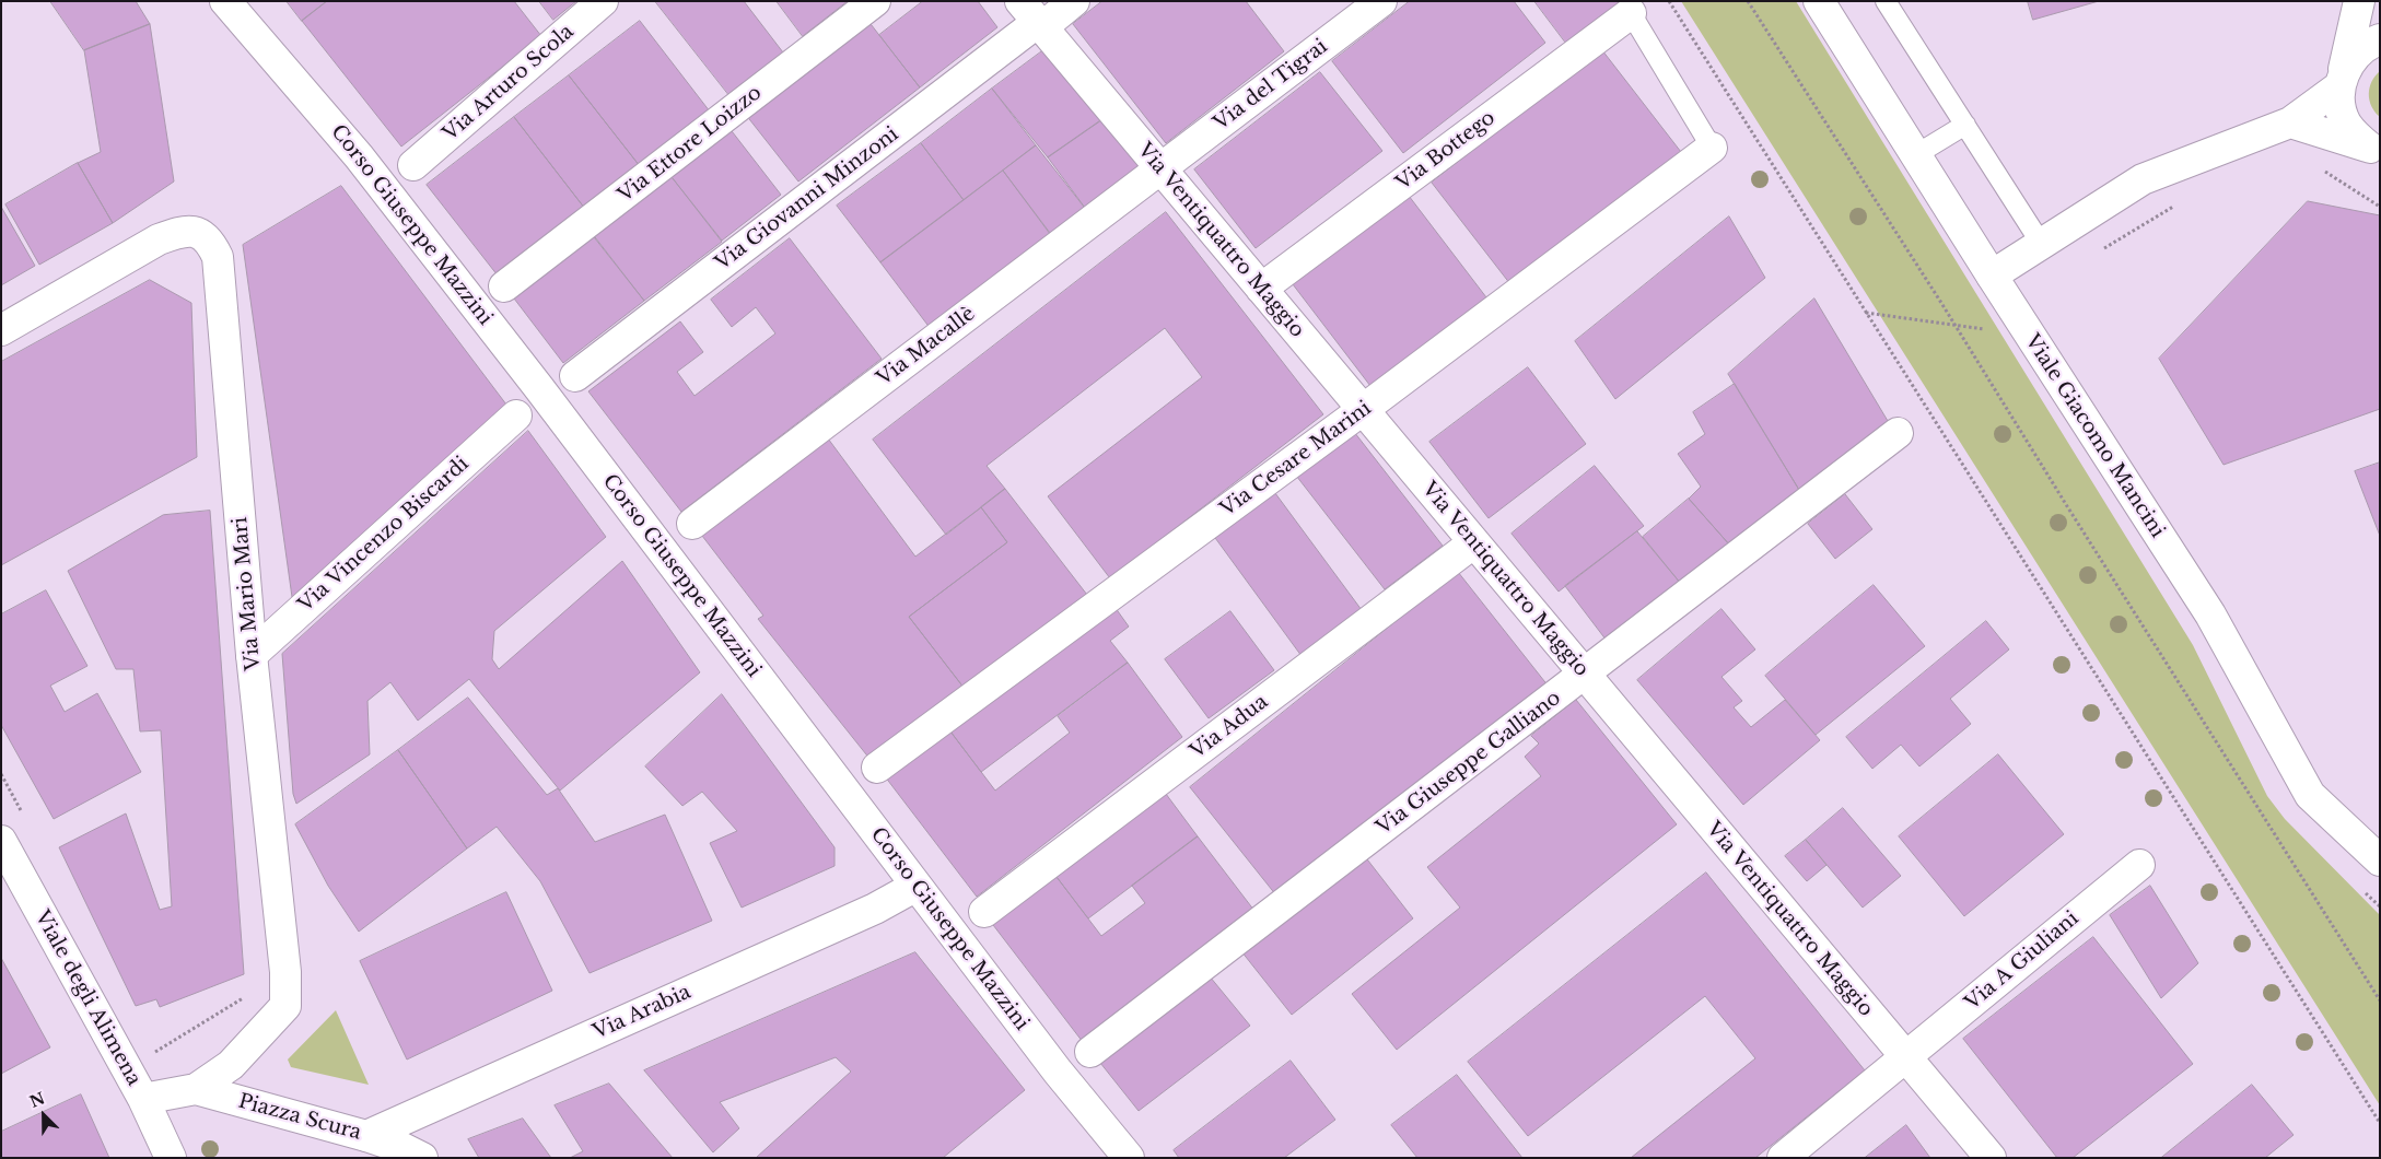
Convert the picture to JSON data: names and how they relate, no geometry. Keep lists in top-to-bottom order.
{
  "streets": {
    "street": [
      "Via Arturo Scola",
      "Via del Tigrai",
      "Via Ettore Loizzo",
      "Via Bottego",
      "Via Giovanni Minzoni",
      "Corso Giuseppe Mazzini",
      "Via Ventiquattro Maggio",
      "Via Macallè",
      "Viale Giacomo Mancini",
      "Via Cesare Marini",
      "Via Vincenzo Biscardi",
      "Via Mario Mari",
      "Via Adua",
      "Via Giuseppe Galliano",
      "Via A Giuliani",
      "Viale degli Alimena",
      "Via Arabia",
      "Piazza Scura"
    ]
  },
  "crossings": [
    ["Via del Tigrai", "Via Ventiquattro Maggio"],
    ["Via del Tigrai", "Via Macallè"],
    ["Via Bottego", "Via Ventiquattro Maggio"],
    ["Via Giovanni Minzoni", "Via Ventiquattro Maggio"],
    ["Corso Giuseppe Mazzini", "Via Arabia"],
    ["Via Ventiquattro Maggio", "Via Macallè"],
    ["Via Ventiquattro Maggio", "Via Cesare Marini"],
    ["Via Ventiquattro Maggio", "Via Adua"],
    ["Via Ventiquattro Maggio", "Via Giuseppe Galliano"],
    ["Via Ventiquattro Maggio", "Via A Giuliani"],
    ["Via Vincenzo Biscardi", "Via Mario Mari"],
    ["Via Mario Mari", "Piazza Scura"],
    ["Viale degli Alimena", "Piazza Scura"],
    ["Via Arabia", "Piazza Scura"]
  ],
  "north": "top left"
}
